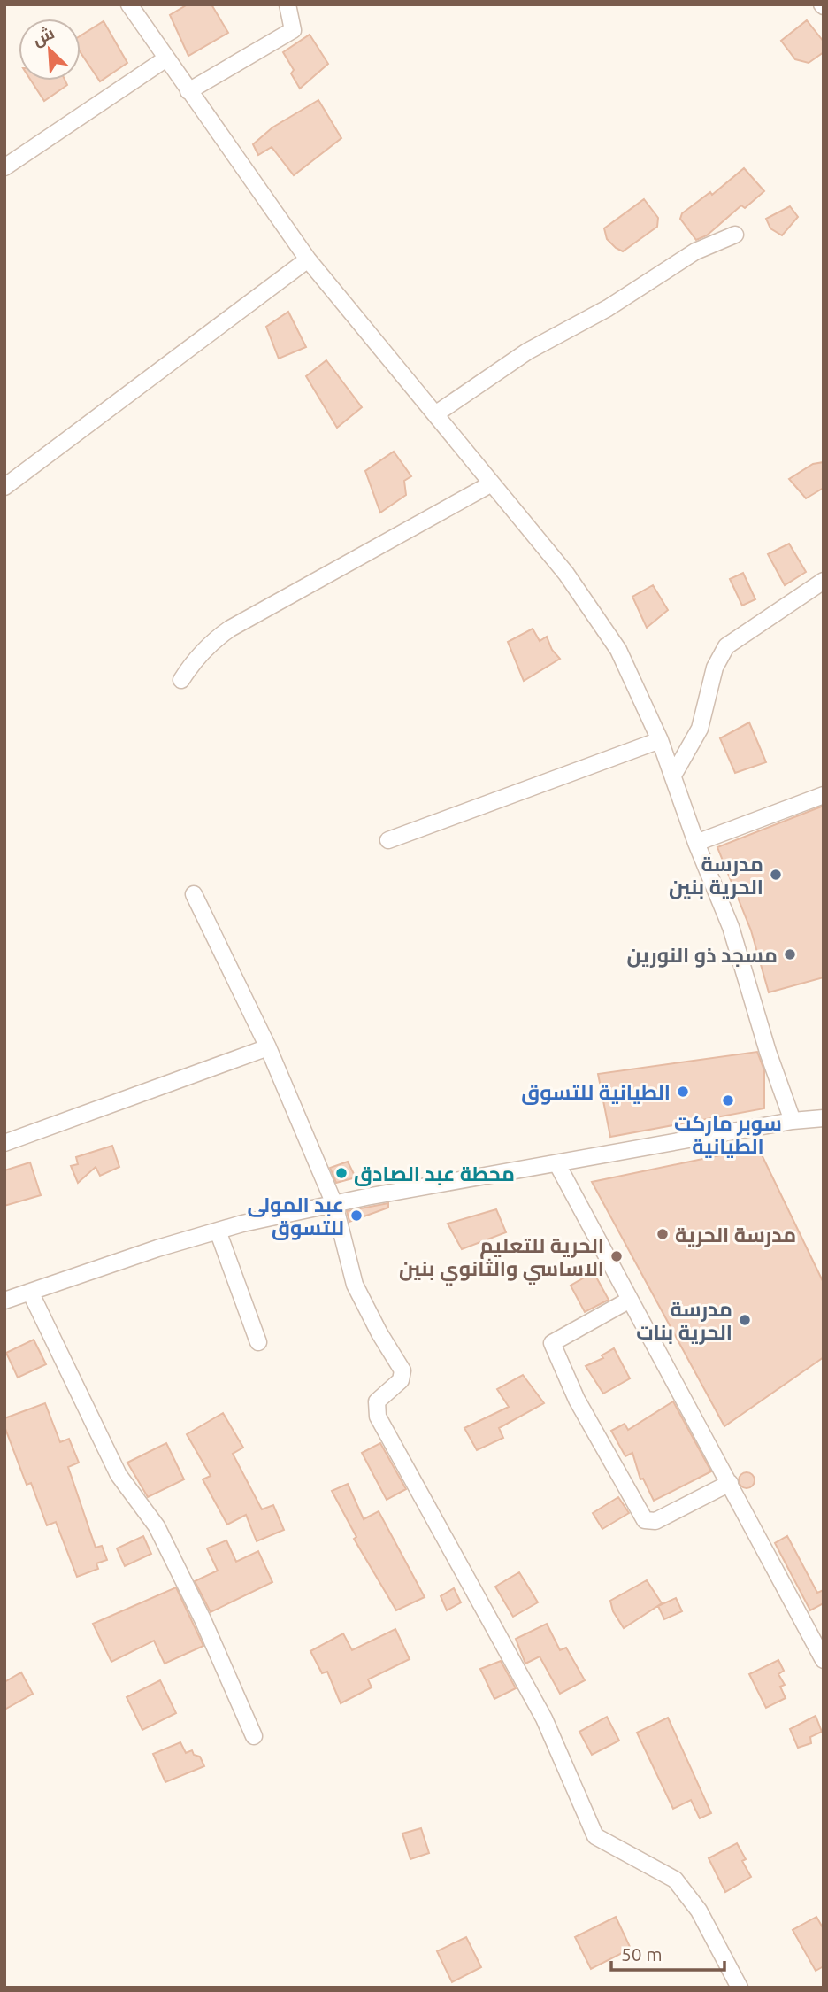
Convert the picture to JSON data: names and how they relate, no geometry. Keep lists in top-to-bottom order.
{
  "places": [
    "مدرسة الحرية بنين",
    "مسجد ذو النورين",
    "الطيانية للتسوق",
    "سوبر ماركت الطيانية",
    "محطة عبد الصادق",
    "عبد المولى للتسوق",
    "مدرسة الحرية",
    "الحرية للتعليم الاساسي والثانوي بنين",
    "مدرسة الحرية بنات"
  ],
  "scale_bar": "50 m",
  "north": "top left"
}
